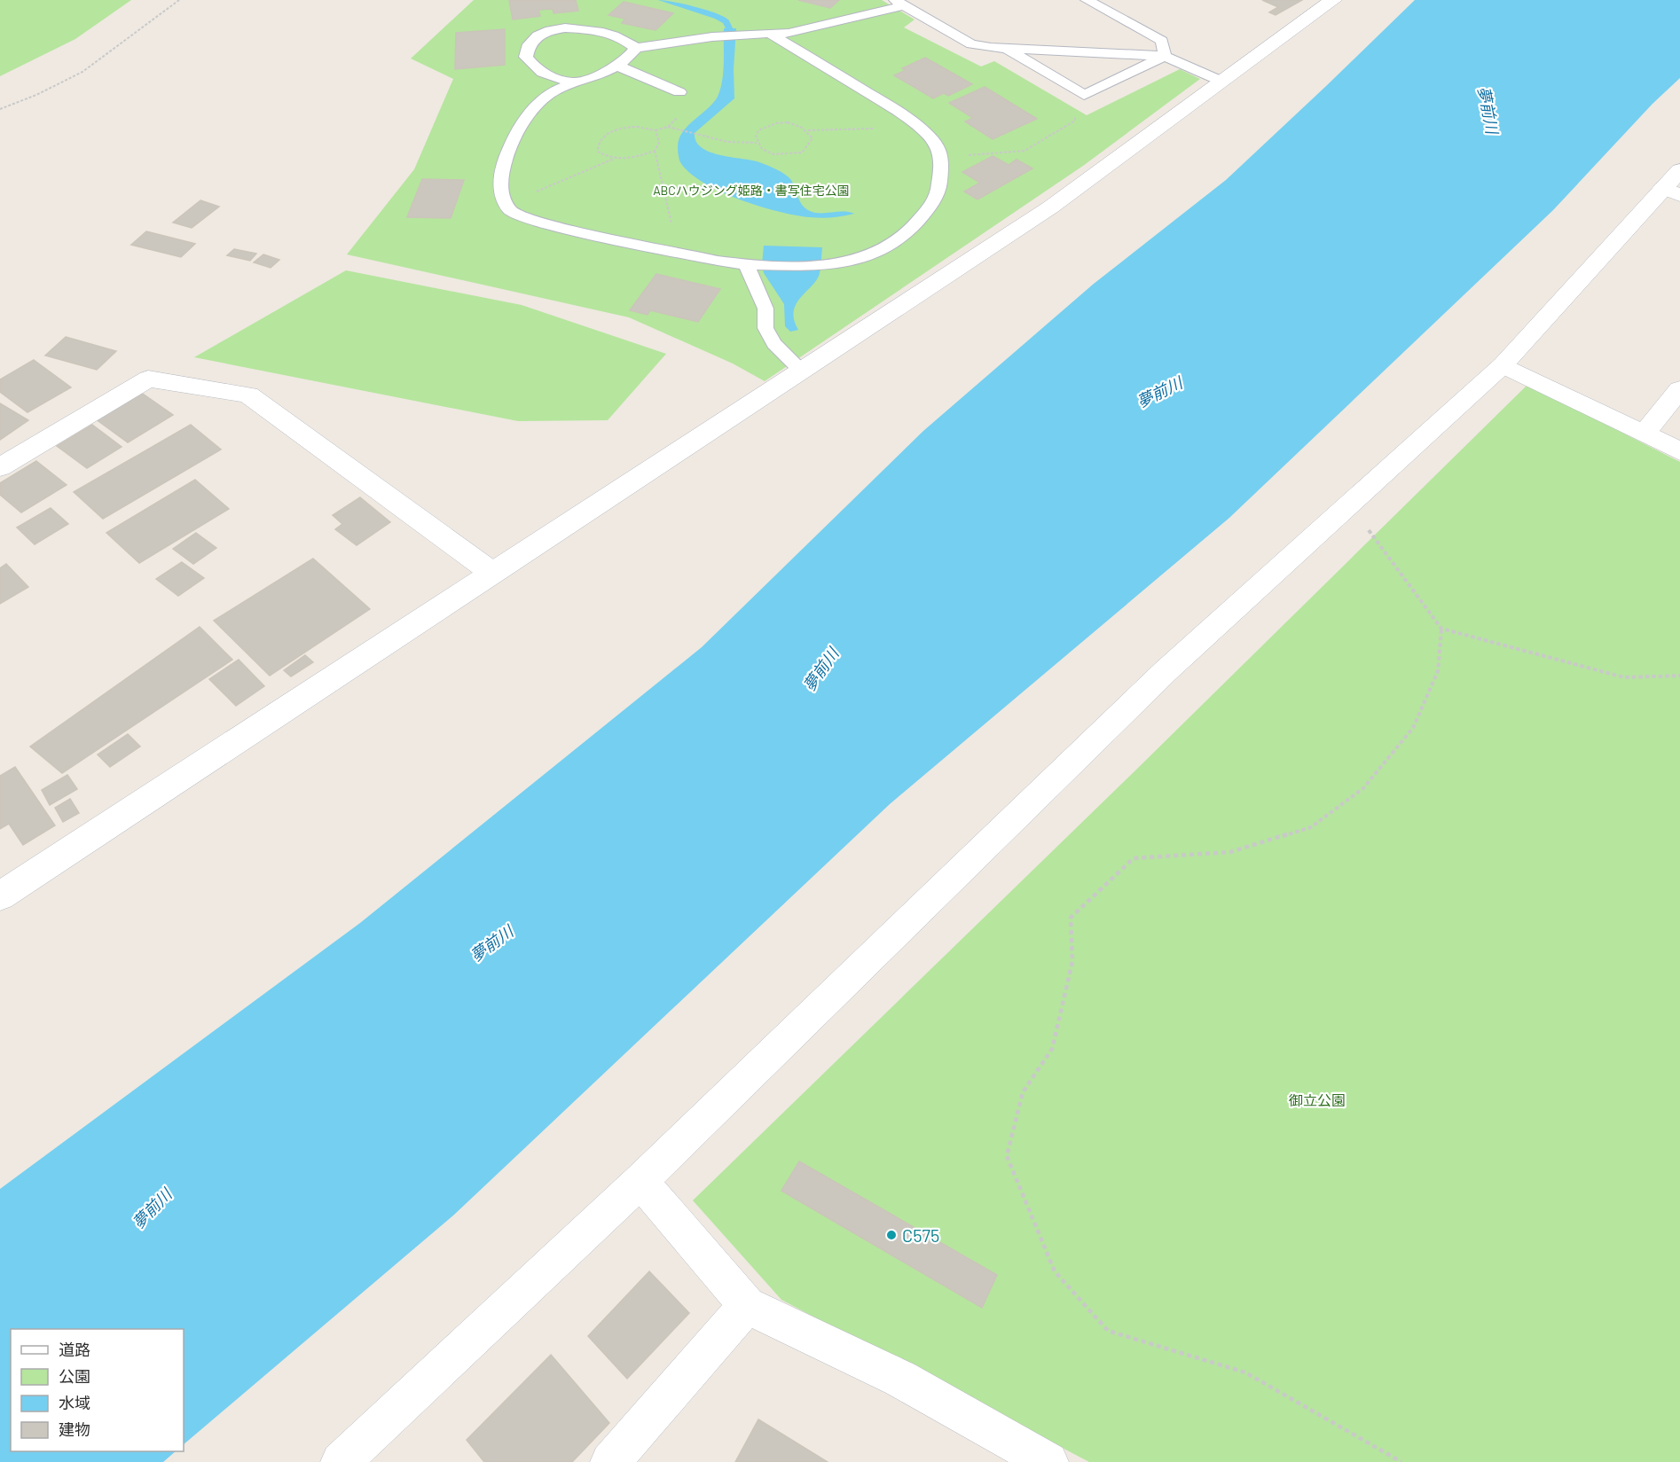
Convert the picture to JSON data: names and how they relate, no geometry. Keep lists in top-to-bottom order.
{
  "water": ["夢前川"],
  "parks": ["ABCハウジング姫路・書写住宅公園", "御立公園"],
  "places": ["C575"],
  "legend": [
    "道路",
    "公園",
    "水域",
    "建物"
  ]
}
